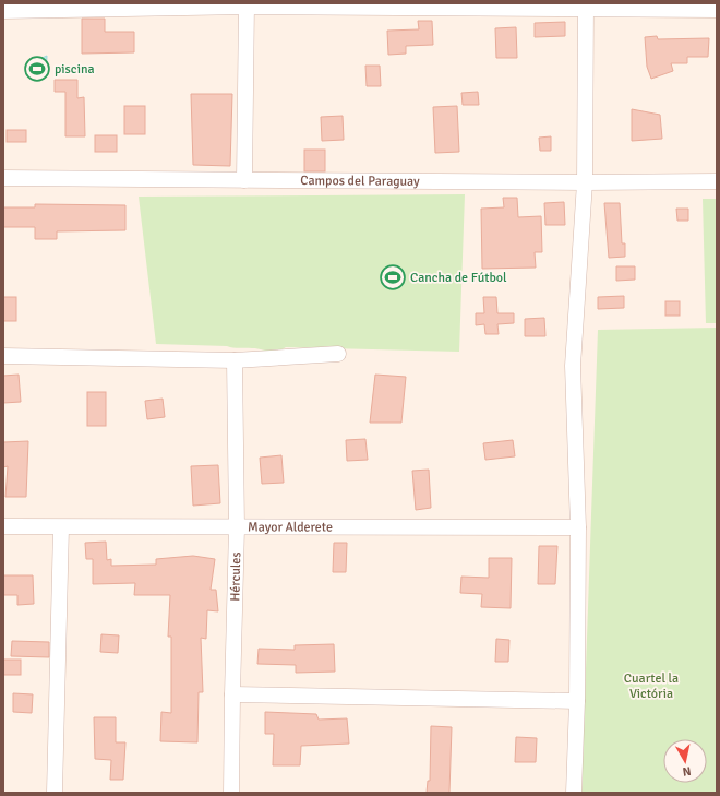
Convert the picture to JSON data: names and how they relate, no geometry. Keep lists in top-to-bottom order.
{
  "streets": {
    "street": ["Campos del Paraguay", "Mayor Alderete", "Hércules"]
  },
  "crossings": [
    ["Mayor Alderete", "Hércules"]
  ],
  "parks": ["Cuartel la Victória"],
  "places": {
    "sports": ["piscina", "Cancha de Fútbol"]
  },
  "north": "bottom"
}
